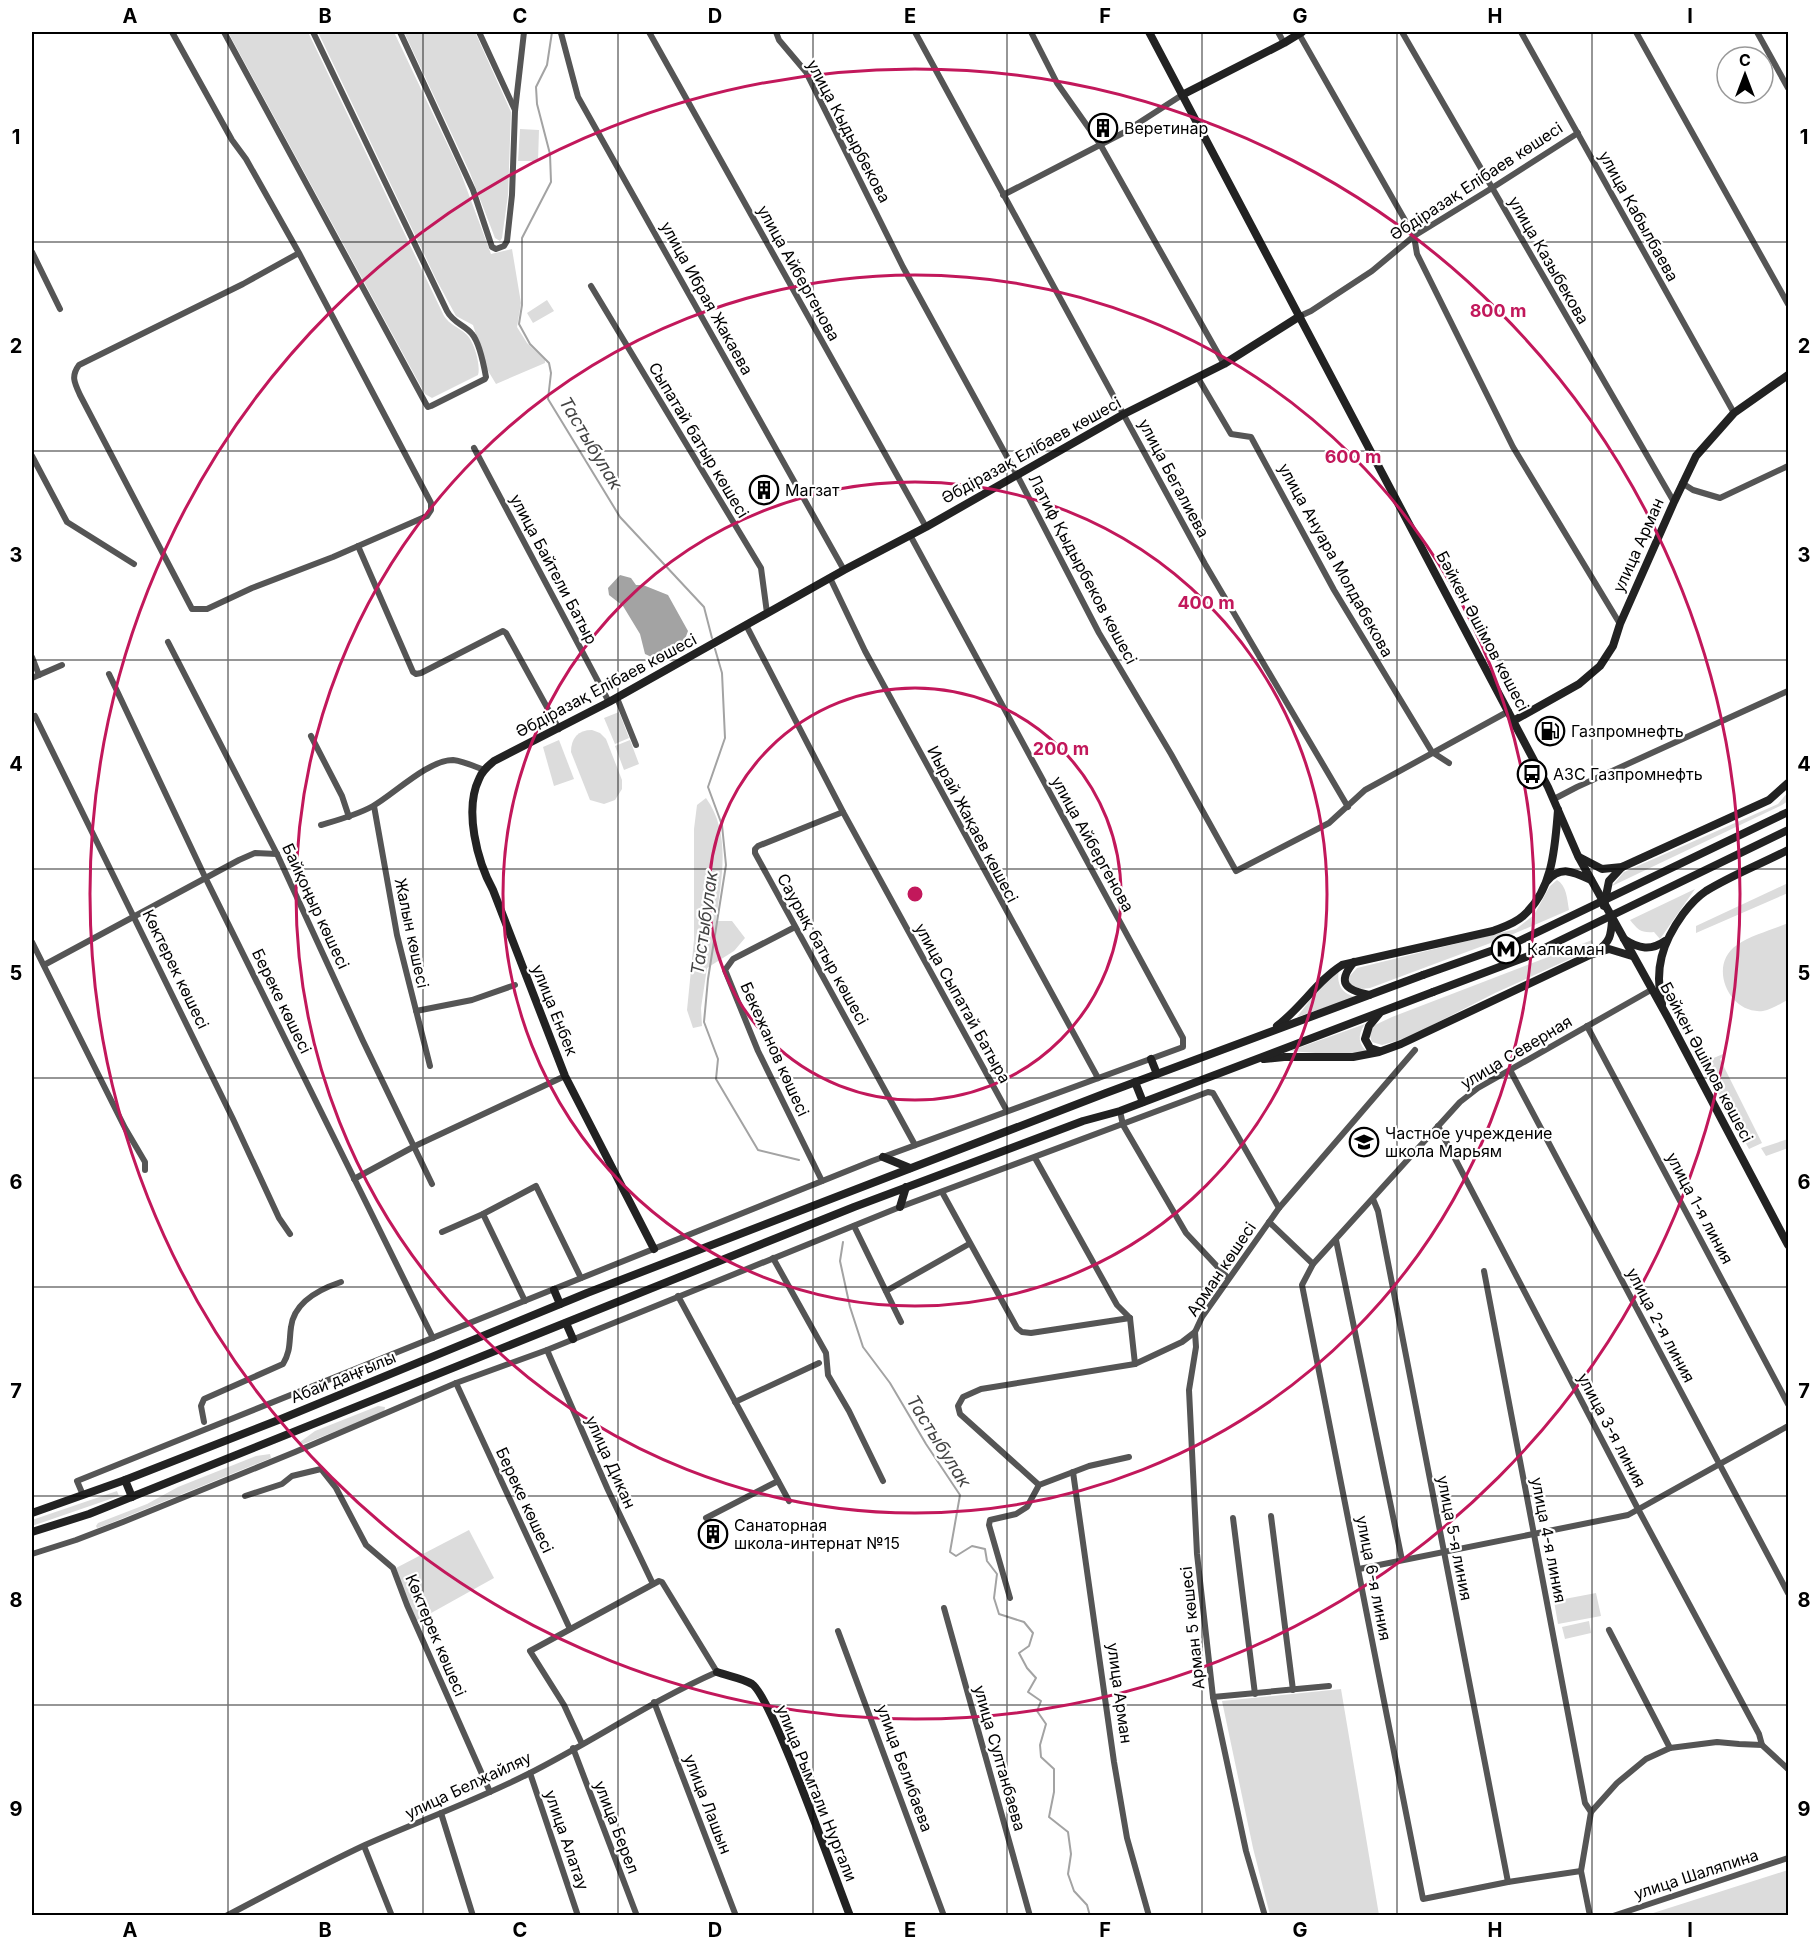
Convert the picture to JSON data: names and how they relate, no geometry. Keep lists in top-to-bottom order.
{
  "streets": {
    "main road": [
      "Әбдіразақ Елібаев көшесі",
      "улица Арман",
      "Бәйкен Әшімов көшесі",
      "улица Енбек",
      "Абай даңғылы",
      "улица Рымгали Нургали"
    ],
    "street": [
      "улица Кыдырбекова",
      "улица Кабылбаева",
      "улица Казыбекова",
      "улица Айбергенова",
      "улица Ибрая Жакаева",
      "Сыпатай батыр көшесі",
      "улица Бегалиева",
      "улица Ануара Молдабекова",
      "улица Байтели Батыр",
      "Латиф Қыдырбеков көшесі",
      "Иырай Жақаев көшесі",
      "Байқоңыр көшесі",
      "Жалын көшесі",
      "Саурық батыр көшесі",
      "Көктерек көшесі",
      "Береке көшесі",
      "улица Сыпатай Батыра",
      "Бекежанов көшесі",
      "улица Северная",
      "улица 1-я линия",
      "Арман көшесі",
      "улица 2-я линия",
      "улица 3-я линия",
      "улица Дикан",
      "улица 5-я линия",
      "улица 4-я линия",
      "улица 6-я линия",
      "Арман 5 көшесі",
      "улица Султанбаева",
      "улица Белибаева",
      "улица Белжайляу",
      "улица Лашын",
      "улица Берел",
      "улица Алатау",
      "улица Шаляпина"
    ]
  },
  "crossings": [
    ["улица Кыдырбекова", "Латиф Қыдырбеков көшесі"],
    ["Әбдіразақ Елібаев көшесі", "улица Кабылбаева"],
    ["Әбдіразақ Елібаев көшесі", "улица Казыбекова"],
    ["Әбдіразақ Елібаев көшесі", "улица Айбергенова"],
    ["Әбдіразақ Елібаев көшесі", "улица Ибрая Жакаева"],
    ["Әбдіразақ Елібаев көшесі", "Сыпатай батыр көшесі"],
    ["Әбдіразақ Елібаев көшесі", "улица Бегалиева"],
    ["Әбдіразақ Елібаев көшесі", "улица Ануара Молдабекова"],
    ["Әбдіразақ Елібаев көшесі", "улица Байтели Батыр"],
    ["Әбдіразақ Елібаев көшесі", "Латиф Қыдырбеков көшесі"],
    ["Әбдіразақ Елібаев көшесі", "Бәйкен Әшімов көшесі"],
    ["Әбдіразақ Елібаев көшесі", "Иырай Жақаев көшесі"],
    ["Әбдіразақ Елібаев көшесі", "улица Сыпатай Батыра"],
    ["Әбдіразақ Елібаев көшесі", "улица Енбек"],
    ["улица Кабылбаева", "улица Арман"],
    ["улица Казыбекова", "улица Арман"],
    ["улица Бегалиева", "Латиф Қыдырбеков көшесі"],
    ["улица Арман", "Бәйкен Әшімов көшесі"],
    ["Бәйкен Әшімов көшесі", "улица Северная"],
    ["Саурық батыр көшесі", "улица Сыпатай Батыра"],
    ["Саурық батыр көшесі", "Бекежанов көшесі"],
    ["Көктерек көшесі", "улица Белжайляу"],
    ["улица Северная", "улица 1-я линия"],
    ["улица Северная", "улица 2-я линия"],
    ["улица Северная", "улица 3-я линия"],
    ["улица Северная", "улица 5-я линия"],
    ["улица Северная", "улица 6-я линия"],
    ["Арман көшесі", "Арман 5 көшесі"],
    ["улица Дикан", "улица Белжайляу"],
    ["улица Дикан", "улица Рымгали Нургали"],
    ["улица 5-я линия", "улица 6-я линия"],
    ["улица Белжайляу", "улица Рымгали Нургали"],
    ["улица Белжайляу", "улица Лашын"],
    ["улица Белжайляу", "улица Берел"],
    ["улица Белжайляу", "улица Алатау"]
  ],
  "water": ["Тастыбулак"],
  "places": {
    "building": ["Веретинар", "Магзат", "Санаторная школа-интернат №15"],
    "fuel station": ["Газпромнефть"],
    "bus stop": ["АЗС Газпромнефть"],
    "metro station": ["Калкаман"],
    "school or university": ["Частное учреждение школа Марьям"]
  },
  "north": "top",
  "grid": {
    "columns": [
      "A",
      "B",
      "C",
      "D",
      "E",
      "F",
      "G",
      "H",
      "I"
    ],
    "rows": [
      "1",
      "2",
      "3",
      "4",
      "5",
      "6",
      "7",
      "8",
      "9"
    ]
  },
  "rings": [
    "800 m",
    "600 m",
    "400 m",
    "200 m"
  ]
}
